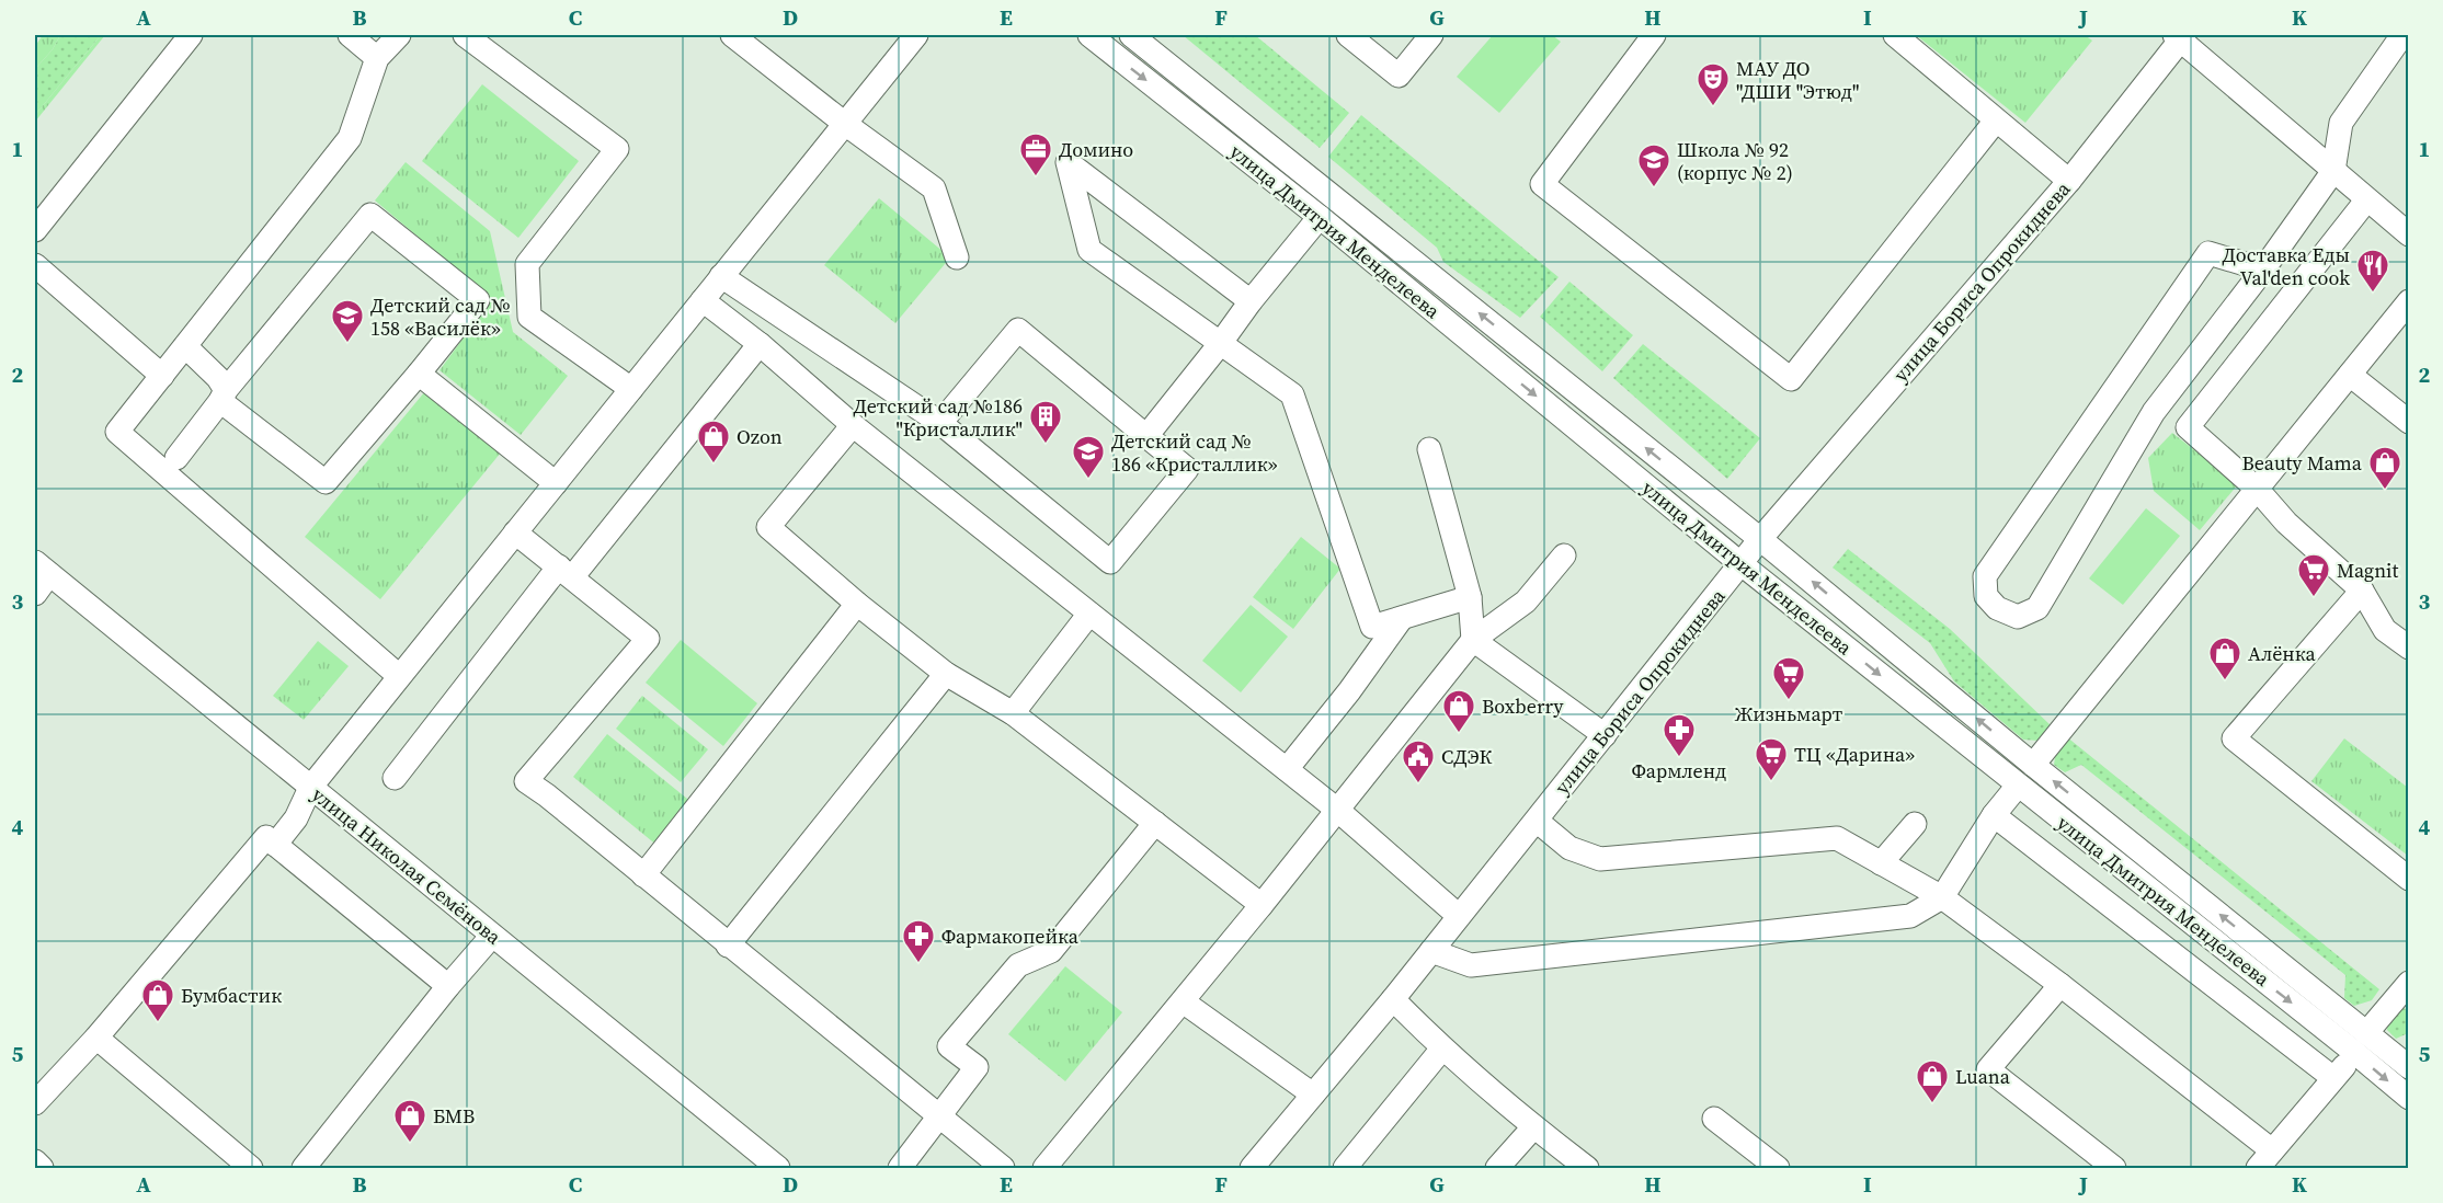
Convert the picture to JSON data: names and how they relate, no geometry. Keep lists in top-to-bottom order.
{
  "streets": {
    "street": ["улица Дмитрия Менделеева", "улица Бориса Опрокиднева", "улица Николая Семёнова"]
  },
  "crossings": [
    ["улица Дмитрия Менделеева", "улица Бориса Опрокиднева"]
  ],
  "places": {
    "theatre": ["МАУ ДО \"ДШИ \"Этюд\""],
    "office": ["Домино"],
    "school or university": ["Школа № 92 (корпус № 2)", "Детский сад № 158 «Василёк»", "Детский сад № 186 «Кристаллик»"],
    "restaurant": ["Доставка Еды Val'den cook"],
    "building": ["Детский сад №186 \"Кристаллик\""],
    "shop": [
      "Ozon",
      "Beauty Mama",
      "Алёнка",
      "Boxberry",
      "Бумбастик",
      "Luana",
      "БМВ"
    ],
    "supermarket": ["Magnit", "Жизньмарт", "ТЦ «Дарина»"],
    "pharmacy": ["Фармленд", "Фармакопейка"],
    "public building": ["СДЭК"]
  },
  "grid": {
    "columns": [
      "A",
      "B",
      "C",
      "D",
      "E",
      "F",
      "G",
      "H",
      "I",
      "J",
      "K"
    ],
    "rows": [
      "1",
      "2",
      "3",
      "4",
      "5"
    ]
  }
}
